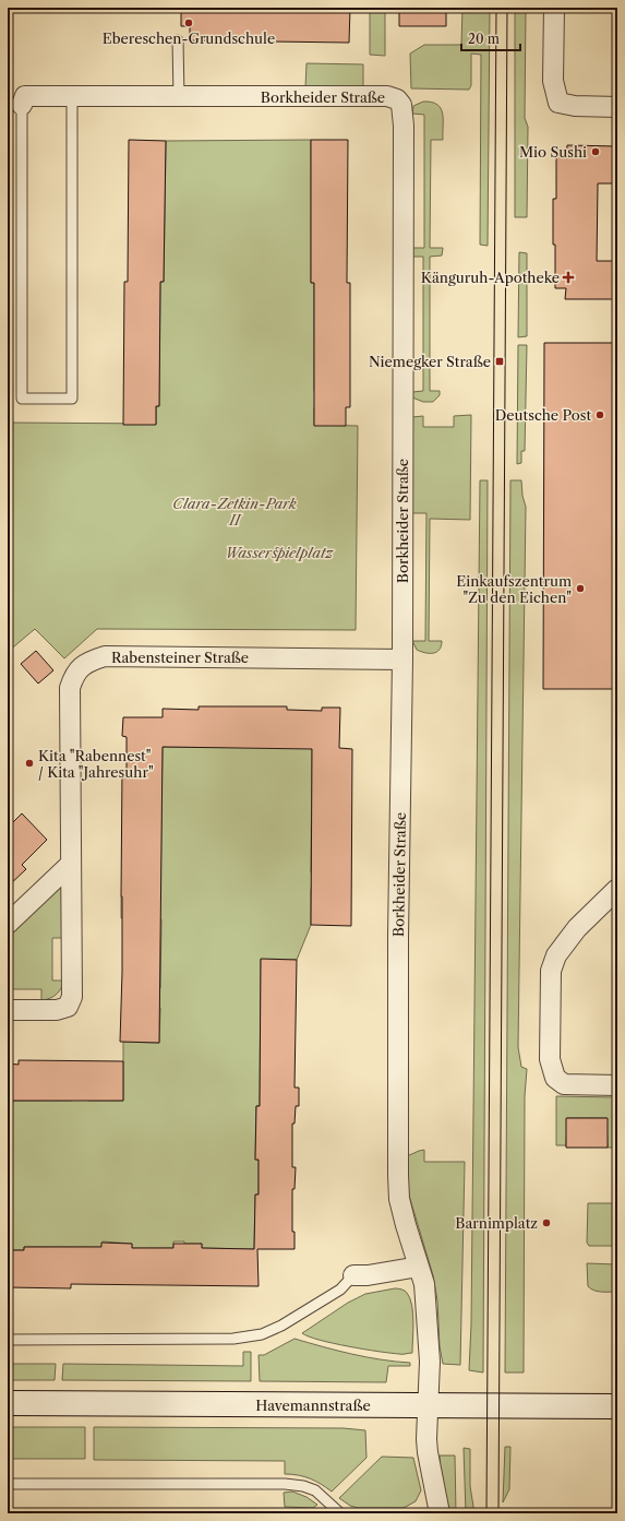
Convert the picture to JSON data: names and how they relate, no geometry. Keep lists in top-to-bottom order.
{
  "streets": {
    "main road": ["Havemannstraße"],
    "street": ["Borkheider Straße", "Rabensteiner Straße"]
  },
  "crossings": [
    ["Borkheider Straße", "Rabensteiner Straße"]
  ],
  "parks": ["Clara-Zetkin-Park II", "Wasserspielplatz"],
  "places": {
    "other": [
      "Ebereschen-Grundschule",
      "Mio Sushi",
      "Deutsche Post",
      "Einkaufszentrum \"Zu den Eichen\"",
      "Kita \"Rabennest\" / Kita \"Jahresuhr\"",
      "Barnimplatz"
    ],
    "health": ["Känguruh-Apotheke"],
    "transit": ["Niemegker Straße"]
  },
  "scale_bar": "20 m"
}
